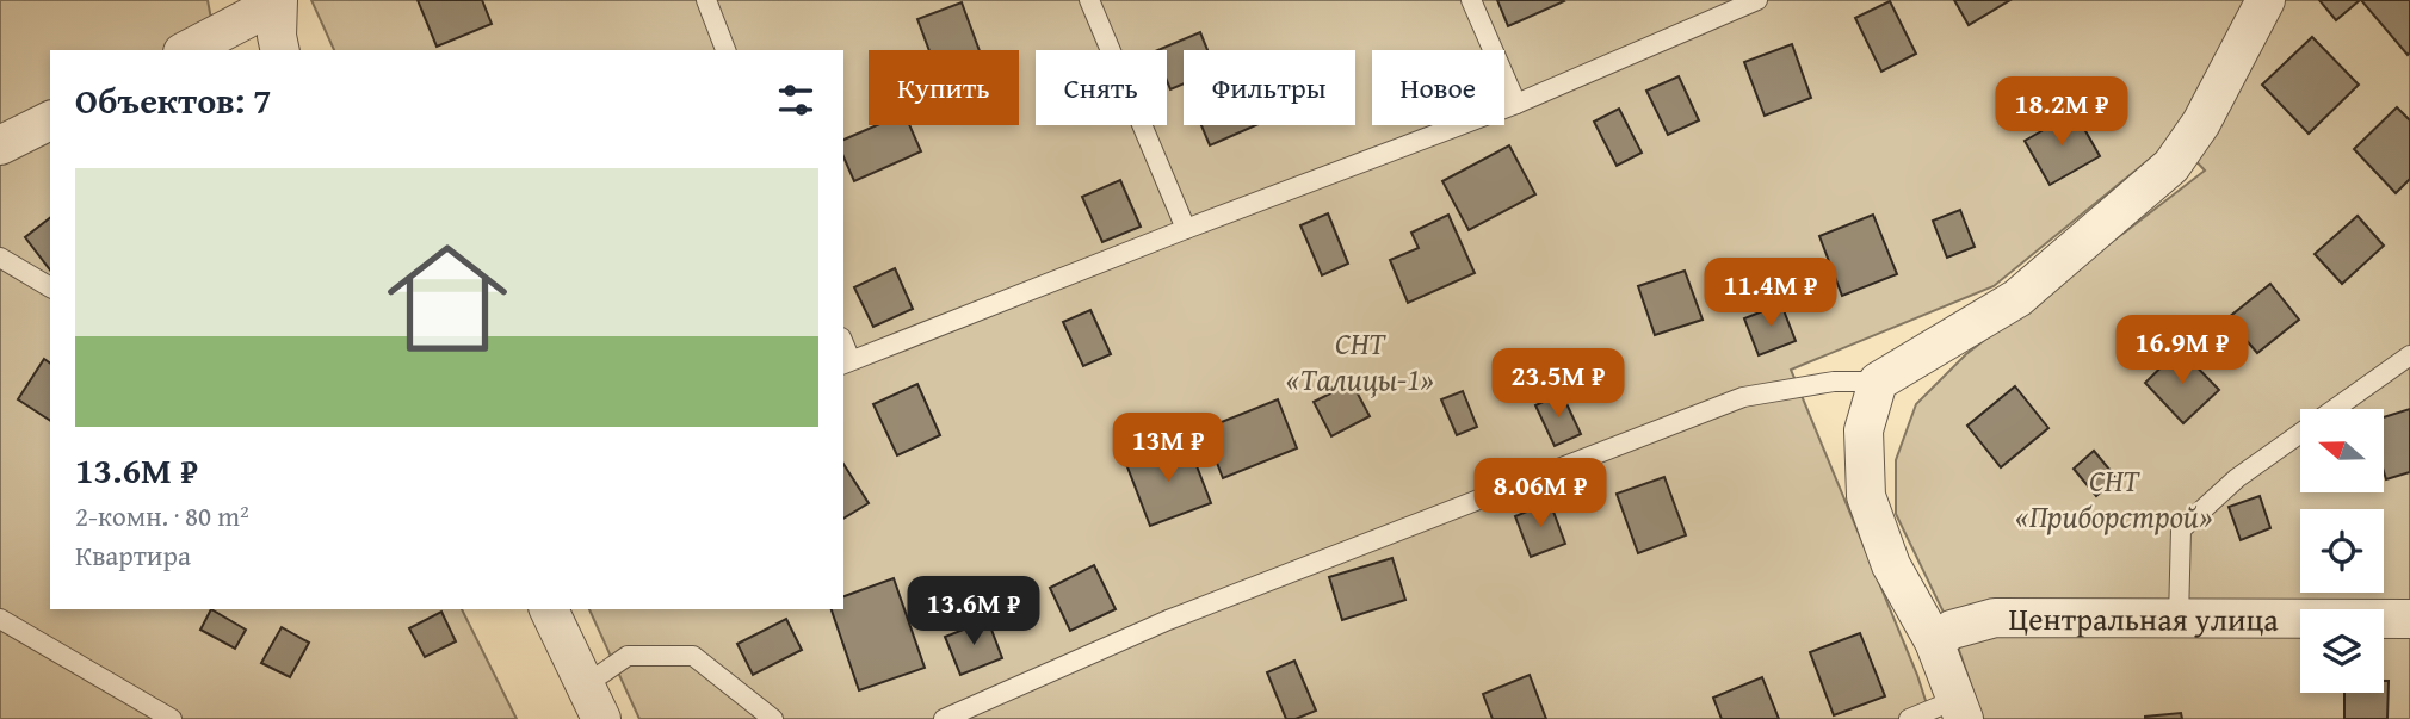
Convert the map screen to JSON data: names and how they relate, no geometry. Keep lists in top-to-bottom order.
{
  "streets": {
    "street": ["Центральная улица"]
  },
  "parks": ["СНТ «Талицы-1»", "СНТ «Приборстрой»"],
  "north": "left",
  "page": {
    "chip": [
      "Купить",
      "Снять",
      "Фильтры",
      "Новое"
    ],
    "heading": "Объектов: 7",
    "price": [
      "18.2M ₽",
      "11.4M ₽",
      "16.9M ₽",
      "23.5M ₽",
      "13M ₽",
      "8.06M ₽",
      "13.6M ₽"
    ],
    "list": [
      {
        "name": "13.6M ₽",
        "note": "2-комн. · 80 m² · Квартира"
      }
    ]
  }
}
